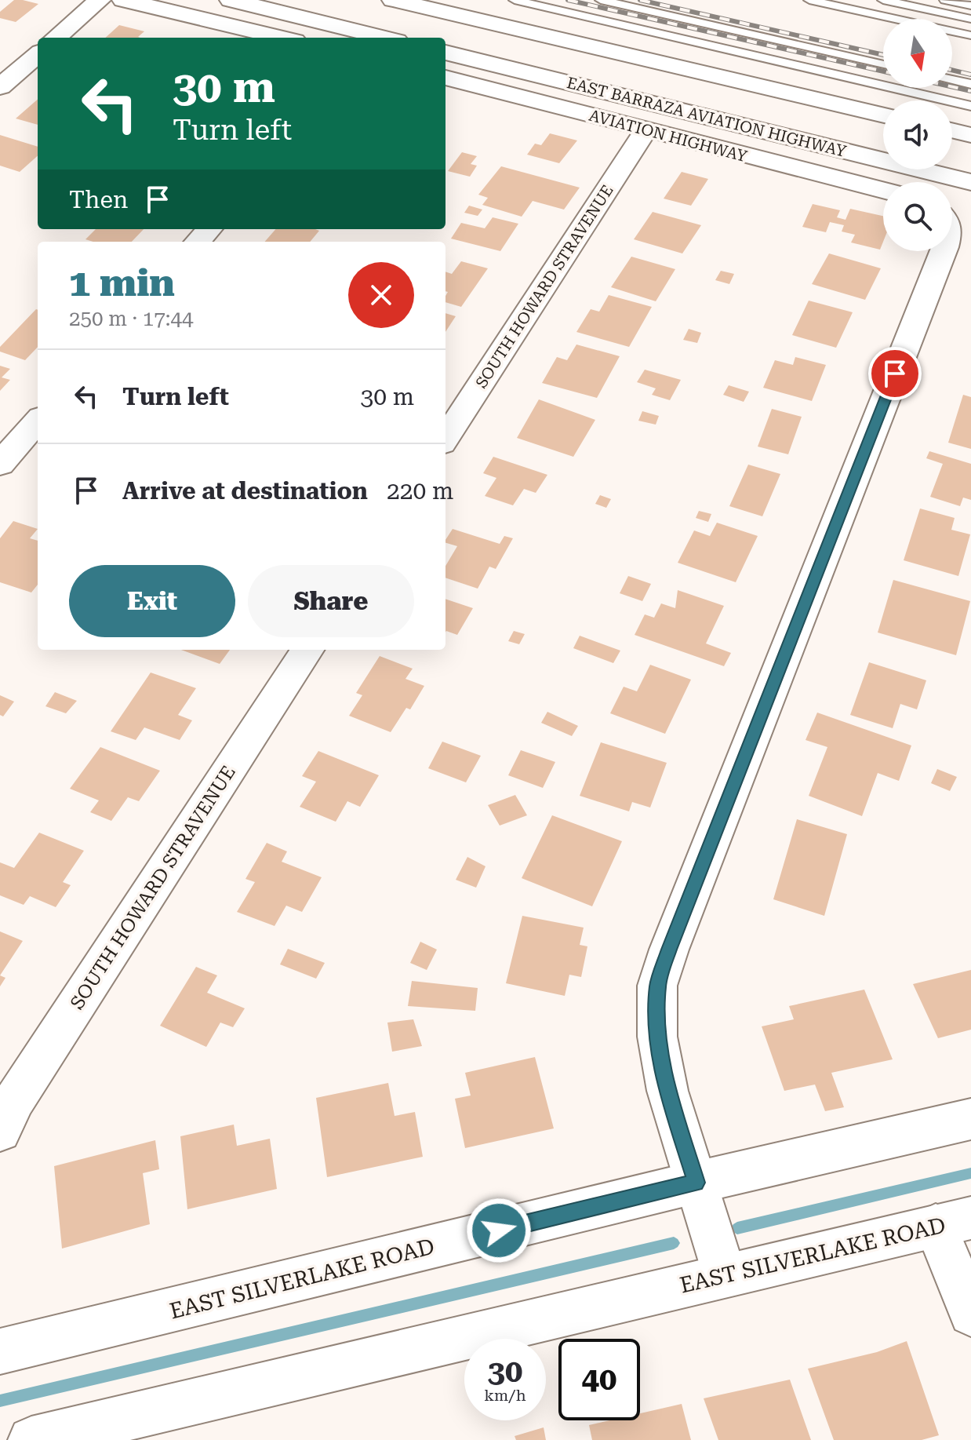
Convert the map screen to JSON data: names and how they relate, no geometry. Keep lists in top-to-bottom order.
{
  "streets": {
    "street": [
      "EAST BARRAZA AVIATION HIGHWAY",
      "AVIATION HIGHWAY",
      "SOUTH HOWARD STRAVENUE",
      "EAST SILVERLAKE ROAD"
    ]
  },
  "crossings": [
    ["AVIATION HIGHWAY", "SOUTH HOWARD STRAVENUE"]
  ],
  "north": "bottom",
  "page": {
    "turn": ["30 m", "Turn left"],
    "then": "Then",
    "heading": ["1 min", "250 m · 17:44"],
    "list": [
      {
        "name": "Turn left",
        "value": "30 m"
      },
      {
        "name": "Arrive at destination",
        "value": "220 m"
      }
    ],
    "buttons": ["Exit", "Share"],
    "speed": "30 km/h",
    "limit": "40"
  }
}
